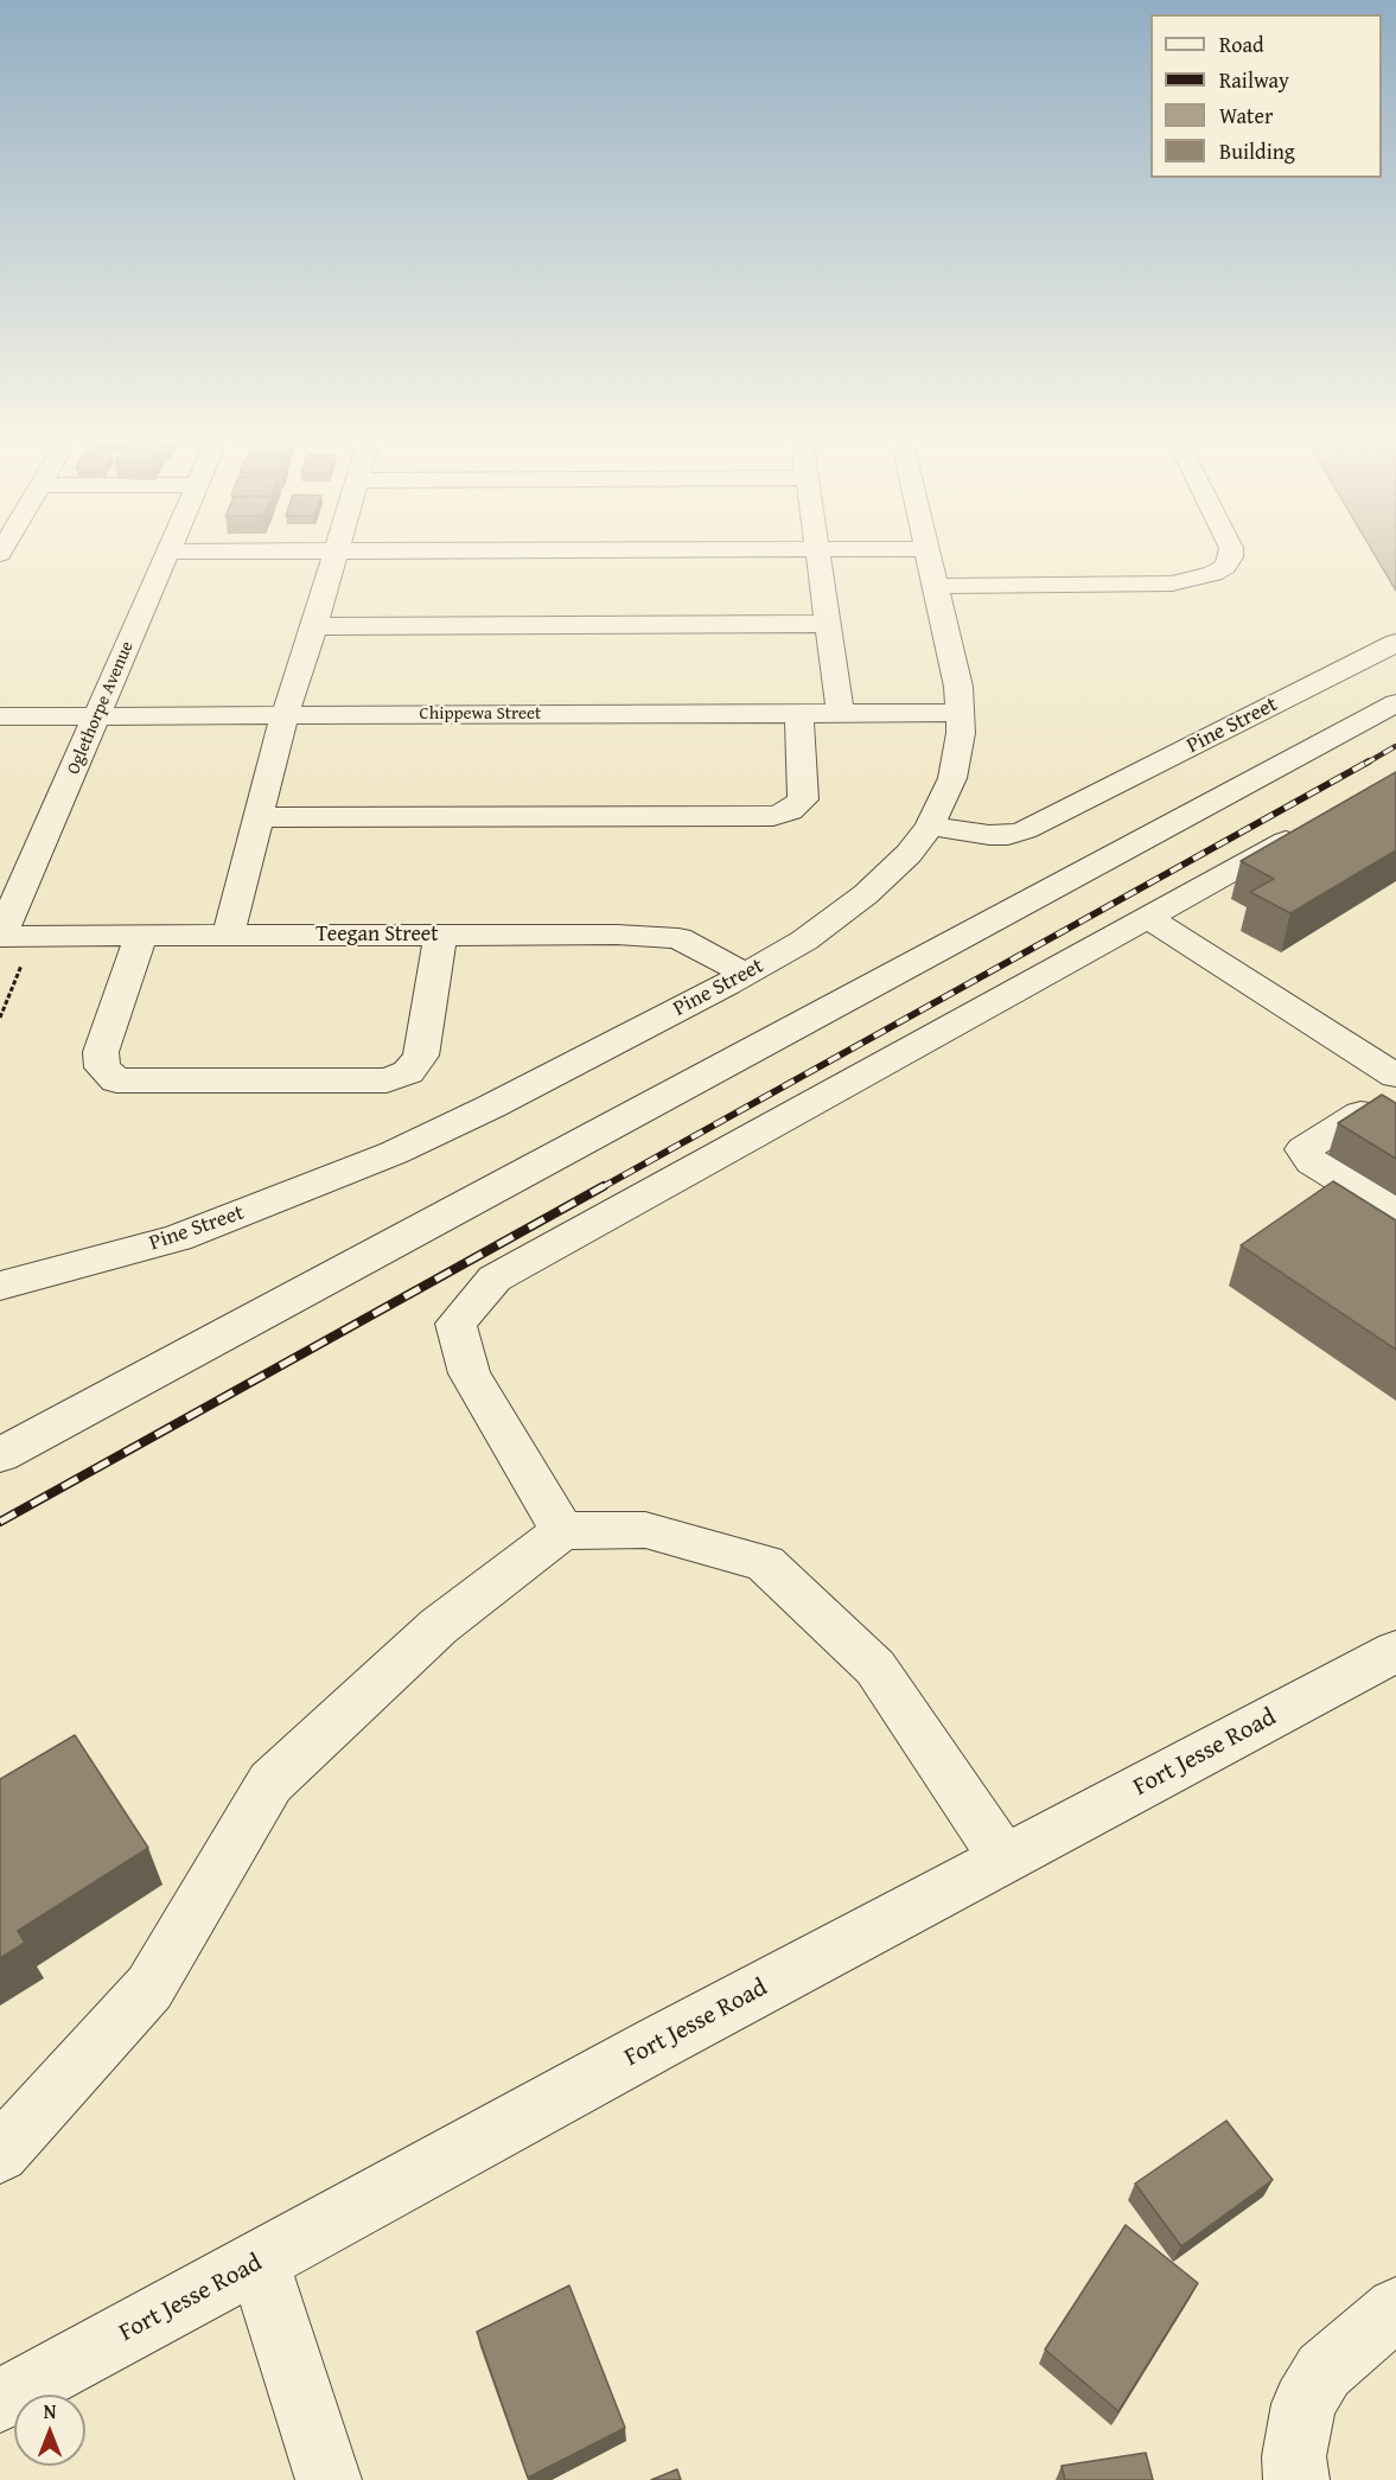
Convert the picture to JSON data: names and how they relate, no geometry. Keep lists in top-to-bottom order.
{
  "streets": {
    "street": [
      "Oglethorpe Avenue",
      "Chippewa Street",
      "Pine Street",
      "Teegan Street",
      "Fort Jesse Road"
    ]
  },
  "crossings": [
    ["Oglethorpe Avenue", "Chippewa Street"],
    ["Oglethorpe Avenue", "Teegan Street"],
    ["Pine Street", "Teegan Street"]
  ],
  "legend": [
    "Road",
    "Railway",
    "Water",
    "Building"
  ],
  "north": "top"
}
